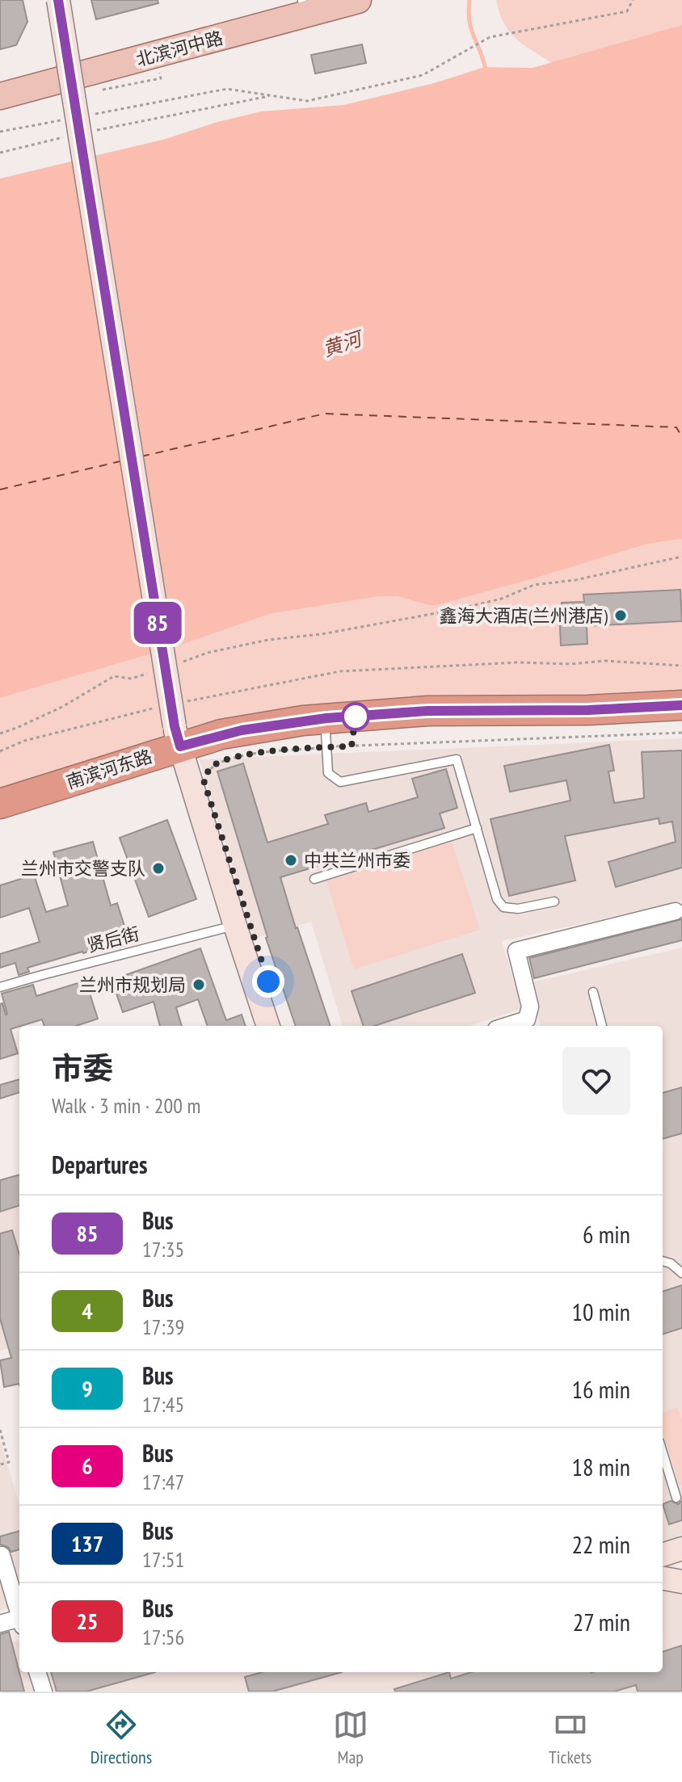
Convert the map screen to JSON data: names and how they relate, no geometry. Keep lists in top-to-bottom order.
{
  "streets": {
    "highway": ["南滨河东路"],
    "main road": ["北滨河中路"],
    "lane": ["贤后街"]
  },
  "water": ["黄河"],
  "places": [
    "鑫海大酒店(兰州港店)",
    "中共兰州市委",
    "兰州市交警支队",
    "兰州市规划局"
  ],
  "lines": ["bus line 85"],
  "page": {
    "on_map": "85",
    "heading": [
      ["市委", "Walk · 3 min · 200 m"],
      "Departures"
    ],
    "list": [
      {
        "mark": "85",
        "name": "Bus",
        "note": "17:35",
        "value": "6 min"
      },
      {
        "mark": "4",
        "name": "Bus",
        "note": "17:39",
        "value": "10 min"
      },
      {
        "mark": "9",
        "name": "Bus",
        "note": "17:45",
        "value": "16 min"
      },
      {
        "mark": "6",
        "name": "Bus",
        "note": "17:47",
        "value": "18 min"
      },
      {
        "mark": "137",
        "name": "Bus",
        "note": "17:51",
        "value": "22 min"
      },
      {
        "mark": "25",
        "name": "Bus",
        "note": "17:56",
        "value": "27 min"
      }
    ],
    "tabs": ["Directions", "Map", "Tickets"]
  }
}
